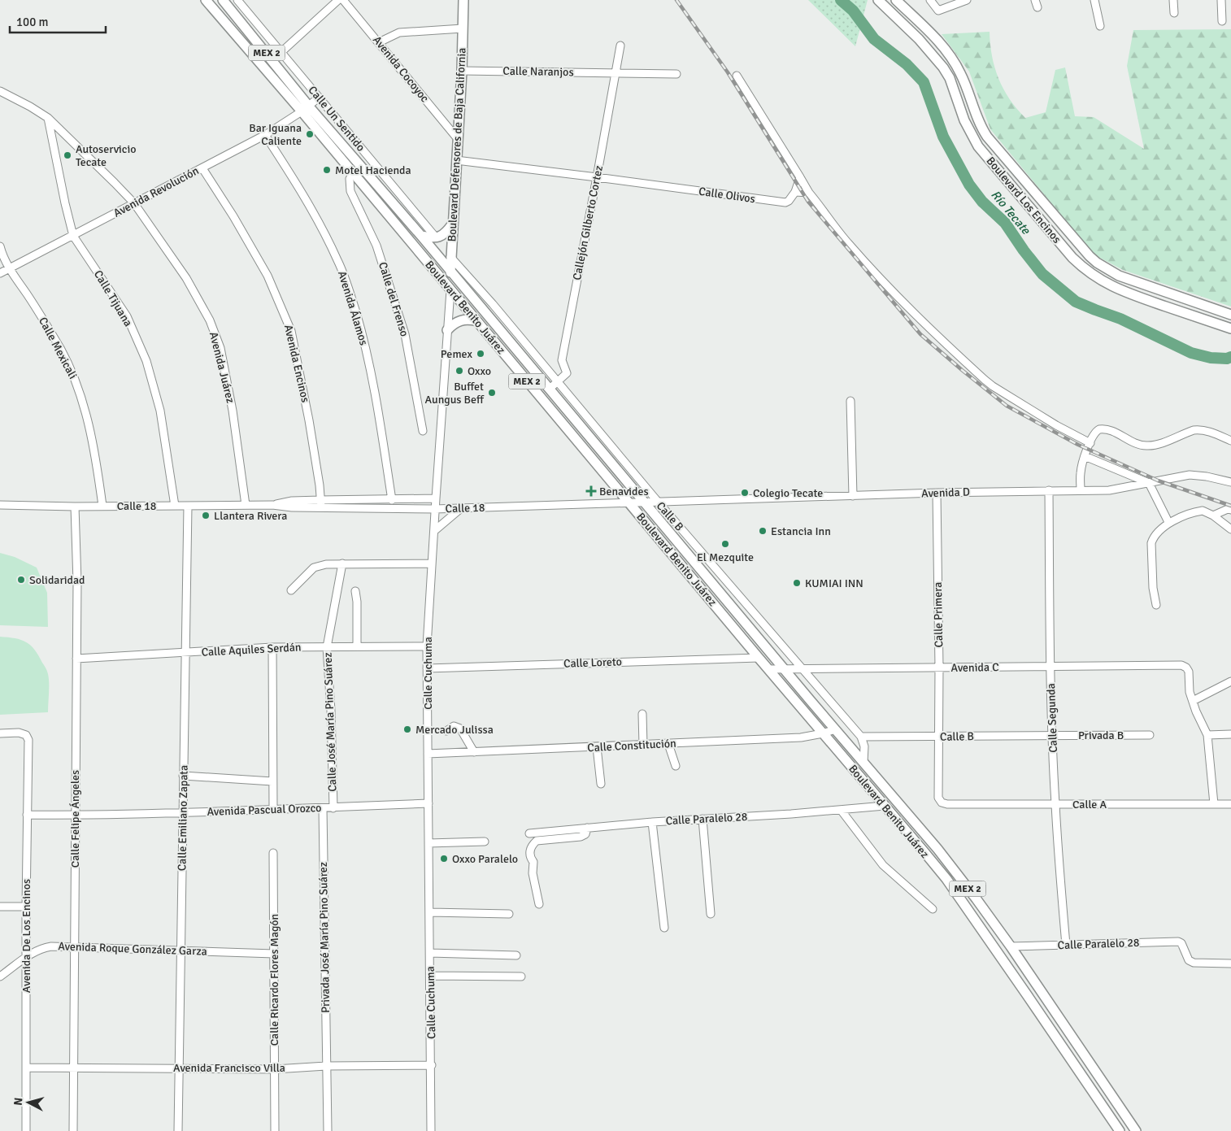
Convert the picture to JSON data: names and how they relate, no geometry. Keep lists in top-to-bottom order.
{
  "streets": {
    "main road": [
      "MEX 2",
      "Boulevard Defensores de Baja California",
      "Boulevard Los Encinos",
      "Boulevard Benito Juárez"
    ],
    "street": [
      "Avenida Cocoyoc",
      "Calle Naranjos",
      "Calle Un Sentido",
      "Avenida Revolución",
      "Calle Olivos",
      "Callejón Gilberto Cortez",
      "Calle Tijuana",
      "Calle del Frenso",
      "Avenida Álamos",
      "Calle Mexicali",
      "Avenida Encinos",
      "Avenida Juárez",
      "Avenida D",
      "Calle 18",
      "Calle B",
      "Calle Primera",
      "Calle Aquiles Serdán",
      "Calle Loreto",
      "Avenida C",
      "Calle Cuchuma",
      "Calle Segunda",
      "Calle José María Pino Suárez",
      "Privada B",
      "Calle Constitución",
      "Calle A",
      "Avenida Pascual Orozco",
      "Calle Emiliano Zapata",
      "Calle Felipe Ángeles",
      "Calle Paralelo 28",
      "Avenida De Los Encinos",
      "Privada José María Pino Suárez",
      "Avenida Roque González Garza",
      "Calle Ricardo Flores Magón",
      "Avenida Francisco Villa"
    ]
  },
  "crossings": [
    ["Avenida Cocoyoc", "Boulevard Defensores de Baja California"],
    ["Calle Naranjos", "Boulevard Defensores de Baja California"],
    ["Calle Naranjos", "Callejón Gilberto Cortez"],
    ["Calle Un Sentido", "Avenida Revolución"],
    ["Boulevard Defensores de Baja California", "Calle Olivos"],
    ["Boulevard Defensores de Baja California", "Boulevard Benito Juárez"],
    ["Boulevard Defensores de Baja California", "Calle B"],
    ["Boulevard Defensores de Baja California", "Calle Cuchuma"],
    ["Avenida Revolución", "Calle Tijuana"],
    ["Avenida Revolución", "Boulevard Benito Juárez"],
    ["Avenida Revolución", "Avenida Álamos"],
    ["Avenida Revolución", "Calle Mexicali"],
    ["Avenida Revolución", "Avenida Encinos"],
    ["Avenida Revolución", "Avenida Juárez"],
    ["Calle Olivos", "Callejón Gilberto Cortez"],
    ["Callejón Gilberto Cortez", "Calle B"],
    ["Calle Tijuana", "Avenida Juárez"],
    ["Calle Tijuana", "Calle 18"],
    ["Calle del Frenso", "Boulevard Benito Juárez"],
    ["Boulevard Benito Juárez", "Calle 18"],
    ["Boulevard Benito Juárez", "Calle Loreto"],
    ["Boulevard Benito Juárez", "Avenida C"],
    ["Boulevard Benito Juárez", "Calle Cuchuma"],
    ["Boulevard Benito Juárez", "Calle Constitución"],
    ["Boulevard Benito Juárez", "Calle Paralelo 28"],
    ["Avenida Álamos", "Calle 18"],
    ["Calle Mexicali", "Calle 18"],
    ["Avenida Encinos", "Calle 18"],
    ["Avenida Juárez", "Calle 18"],
    ["Avenida D", "Calle 18"],
    ["Avenida D", "Calle B"],
    ["Avenida D", "Calle Primera"],
    ["Avenida D", "Calle Segunda"],
    ["Calle 18", "Calle B"],
    ["Calle 18", "Calle Cuchuma"],
    ["Calle 18", "Calle Emiliano Zapata"],
    ["Calle 18", "Calle Felipe Ángeles"],
    ["Calle B", "Calle Primera"],
    ["Calle B", "Avenida C"],
    ["Calle B", "Calle Segunda"],
    ["Calle B", "Privada B"],
    ["Calle Primera", "Avenida C"],
    ["Calle Primera", "Calle A"],
    ["Calle Aquiles Serdán", "Calle Cuchuma"],
    ["Calle Aquiles Serdán", "Calle José María Pino Suárez"],
    ["Calle Aquiles Serdán", "Calle Emiliano Zapata"],
    ["Calle Aquiles Serdán", "Calle Felipe Ángeles"],
    ["Calle Loreto", "Calle Cuchuma"],
    ["Avenida C", "Calle Segunda"],
    ["Calle Cuchuma", "Calle Constitución"],
    ["Calle Cuchuma", "Avenida Pascual Orozco"],
    ["Calle Cuchuma", "Avenida Francisco Villa"],
    ["Calle Segunda", "Privada B"],
    ["Calle Segunda", "Calle A"],
    ["Calle Segunda", "Calle Paralelo 28"],
    ["Calle José María Pino Suárez", "Avenida Pascual Orozco"],
    ["Avenida Pascual Orozco", "Calle Emiliano Zapata"],
    ["Avenida Pascual Orozco", "Calle Felipe Ángeles"],
    ["Avenida Pascual Orozco", "Avenida De Los Encinos"],
    ["Avenida Pascual Orozco", "Privada José María Pino Suárez"],
    ["Calle Emiliano Zapata", "Avenida Roque González Garza"],
    ["Calle Emiliano Zapata", "Avenida Francisco Villa"],
    ["Calle Felipe Ángeles", "Avenida Roque González Garza"],
    ["Calle Felipe Ángeles", "Avenida Francisco Villa"],
    ["Avenida De Los Encinos", "Avenida Roque González Garza"],
    ["Avenida De Los Encinos", "Avenida Francisco Villa"],
    ["Privada José María Pino Suárez", "Avenida Francisco Villa"],
    ["Avenida Roque González Garza", "Calle Ricardo Flores Magón"],
    ["Calle Ricardo Flores Magón", "Avenida Francisco Villa"]
  ],
  "water": ["Río Tecate"],
  "places": {
    "other": [
      "Bar Iguana Caliente",
      "Autoservicio Tecate",
      "Motel Hacienda",
      "Pemex",
      "Oxxo",
      "Buffet Aungus Beff",
      "Colegio Tecate",
      "Llantera Rivera",
      "Estancia Inn",
      "El Mezquite",
      "Solidaridad",
      "KUMIAI INN",
      "Mercado Julissa",
      "Oxxo Paralelo"
    ],
    "health": ["Benavides"]
  },
  "scale_bar": "100 m",
  "north": "left"
}
